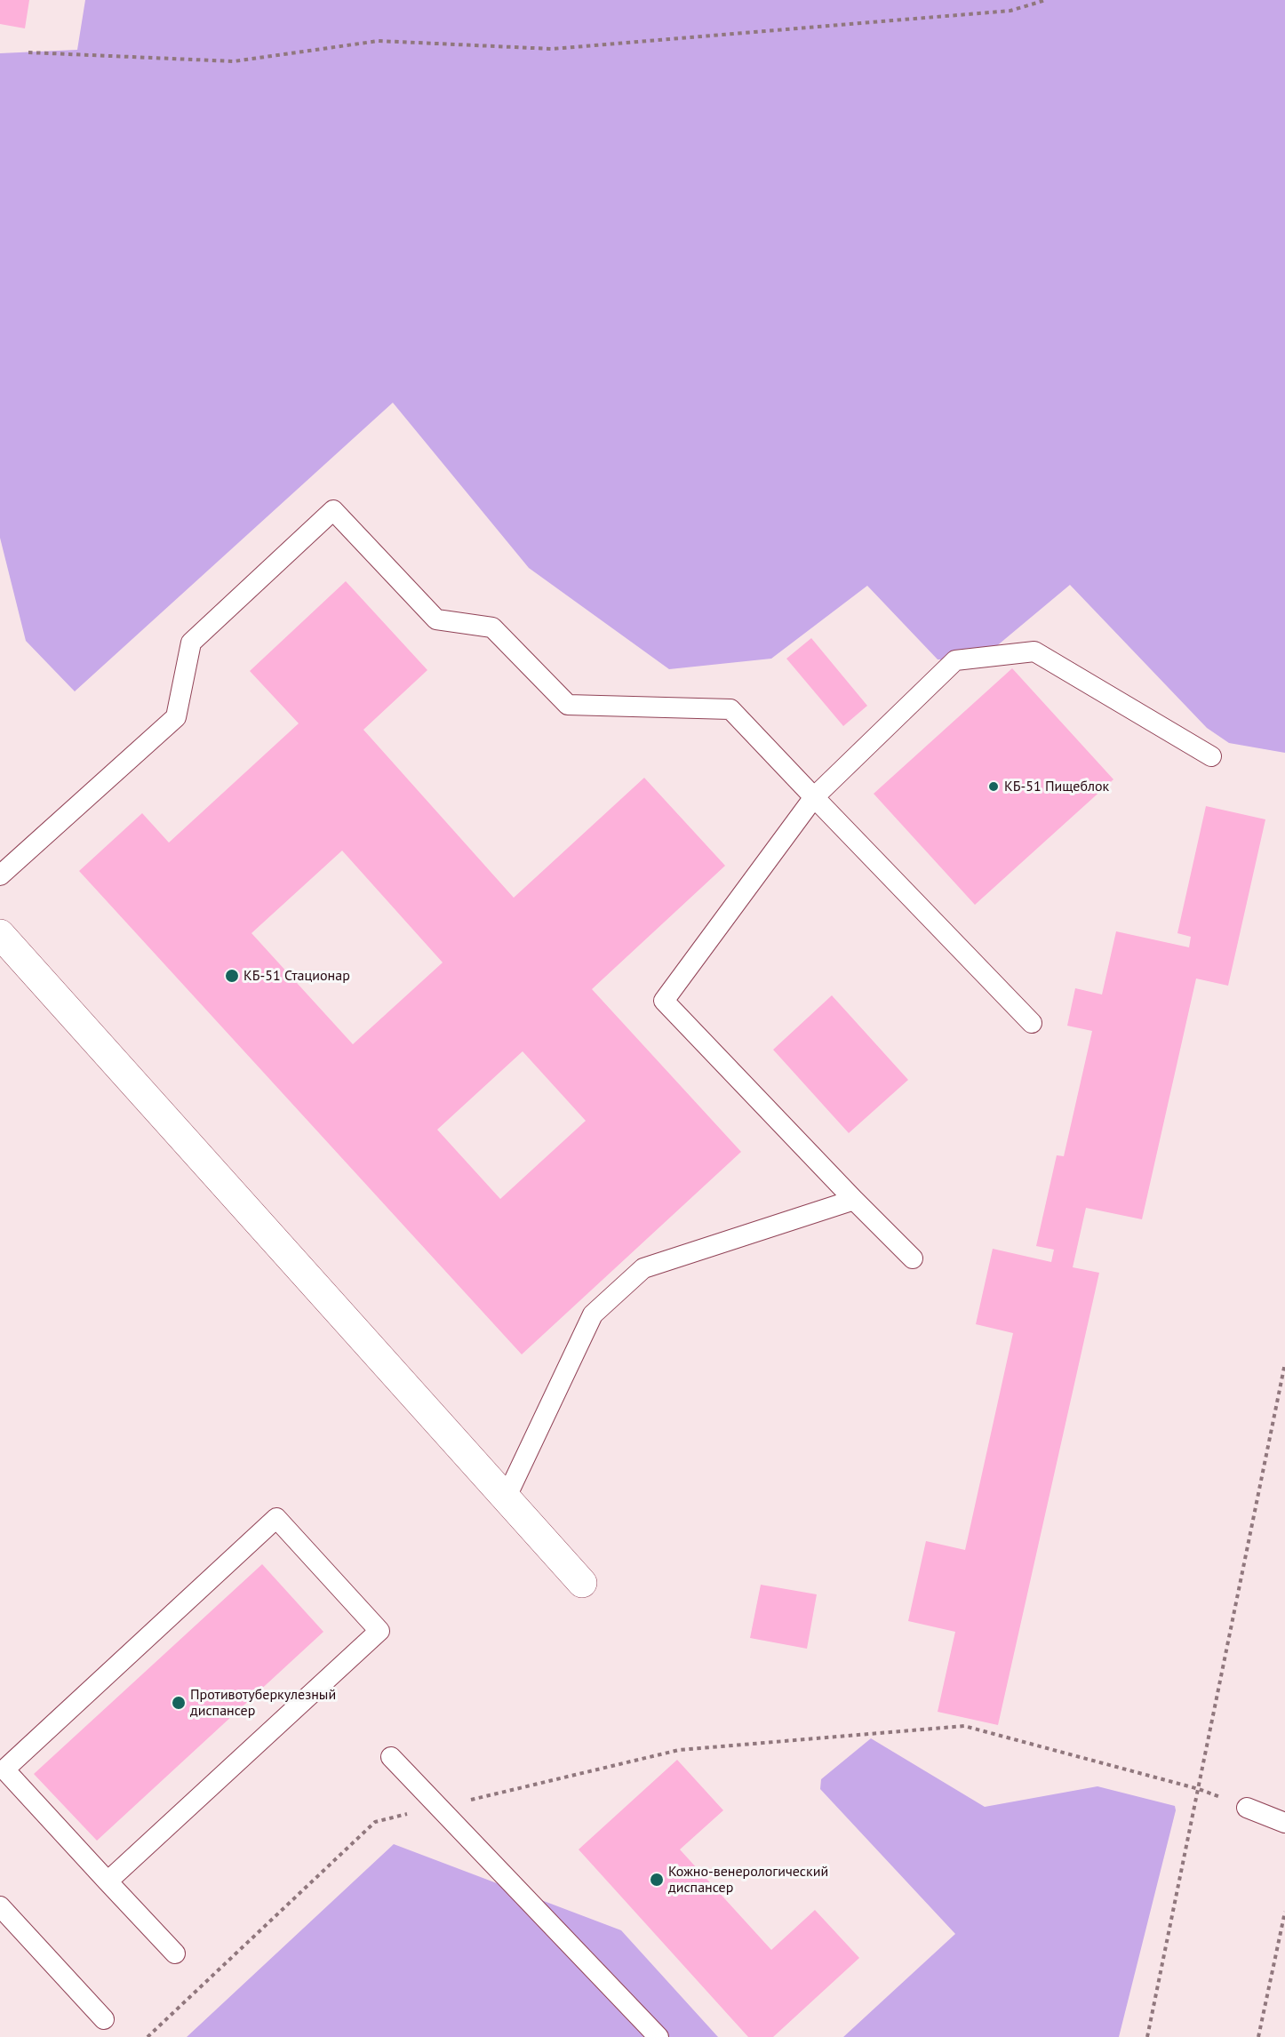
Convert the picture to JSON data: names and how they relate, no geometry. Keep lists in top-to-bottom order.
{
  "places": [
    "КБ-51 Пищеблок",
    "КБ-51 Стационар",
    "Противотуберкулезный диспансер",
    "Кожно-венерологический диспансер"
  ]
}
